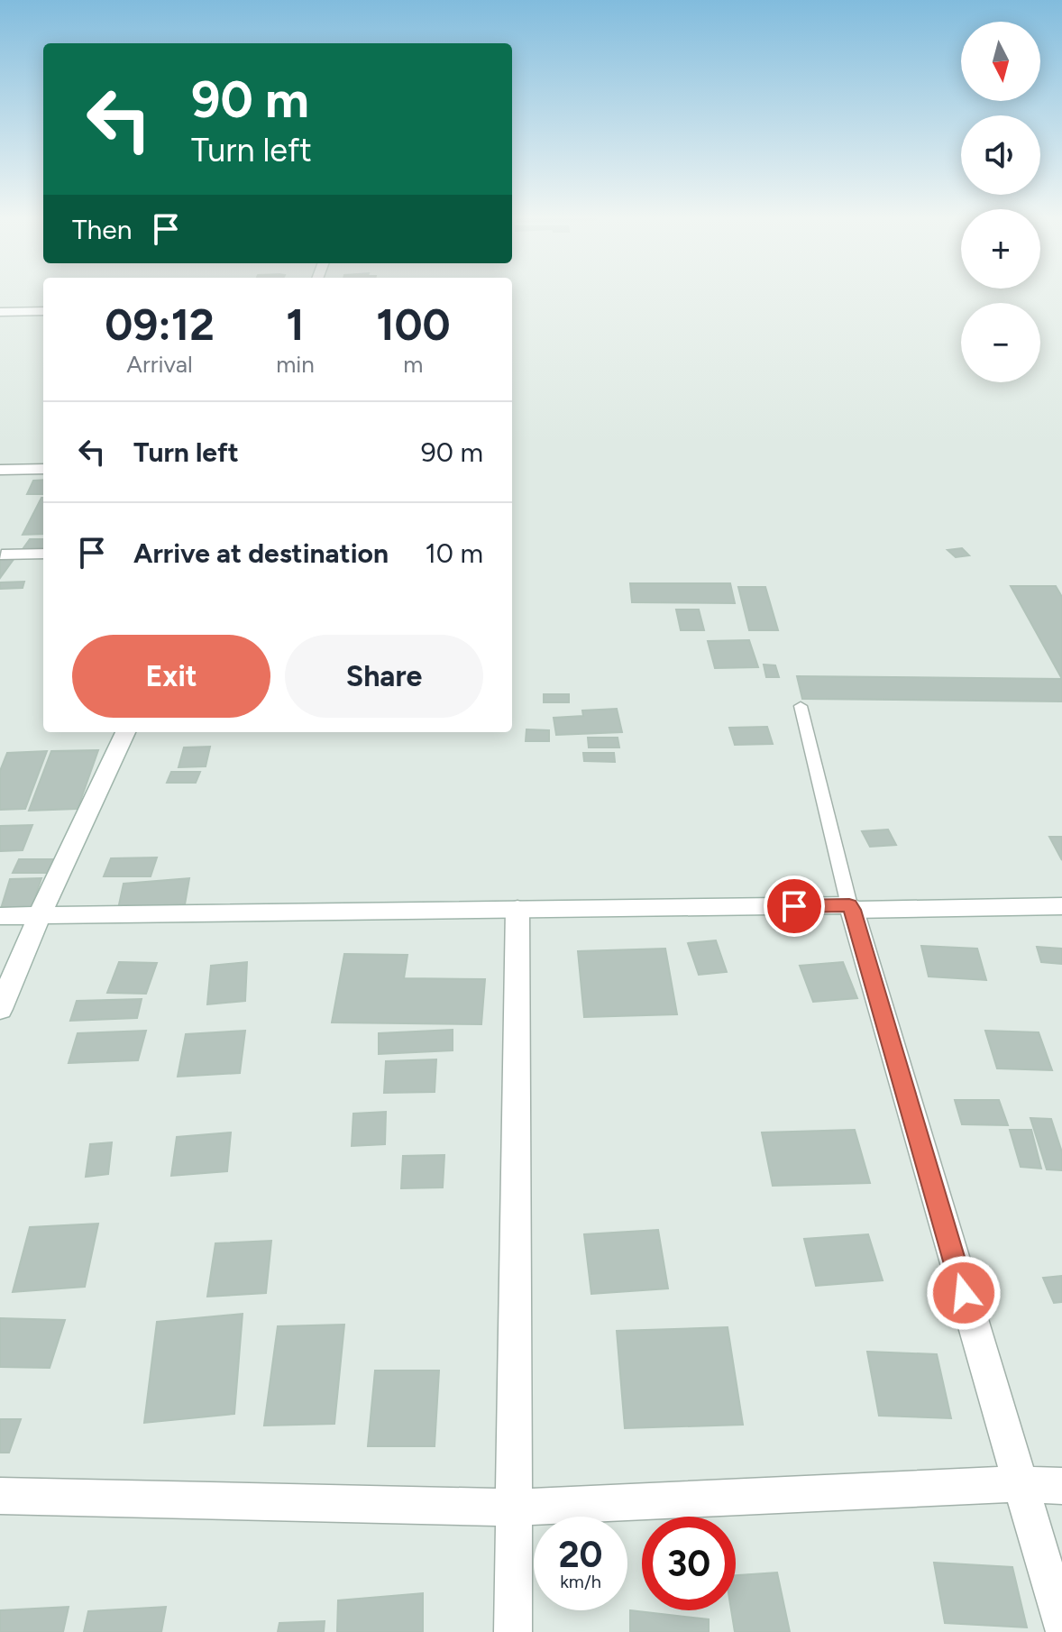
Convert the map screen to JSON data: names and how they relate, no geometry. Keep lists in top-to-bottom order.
{
  "north": "bottom",
  "page": {
    "map_buttons": ["+", "−"],
    "turn": ["90 m", "Turn left"],
    "then": "Then",
    "eta": [
      "09:12",
      "Arrival",
      "1",
      "min",
      "100",
      "m"
    ],
    "list": [
      {
        "name": "Turn left",
        "value": "90 m"
      },
      {
        "name": "Arrive at destination",
        "value": "10 m"
      }
    ],
    "buttons": ["Exit", "Share"],
    "speed": "20 km/h",
    "limit": "30"
  }
}
